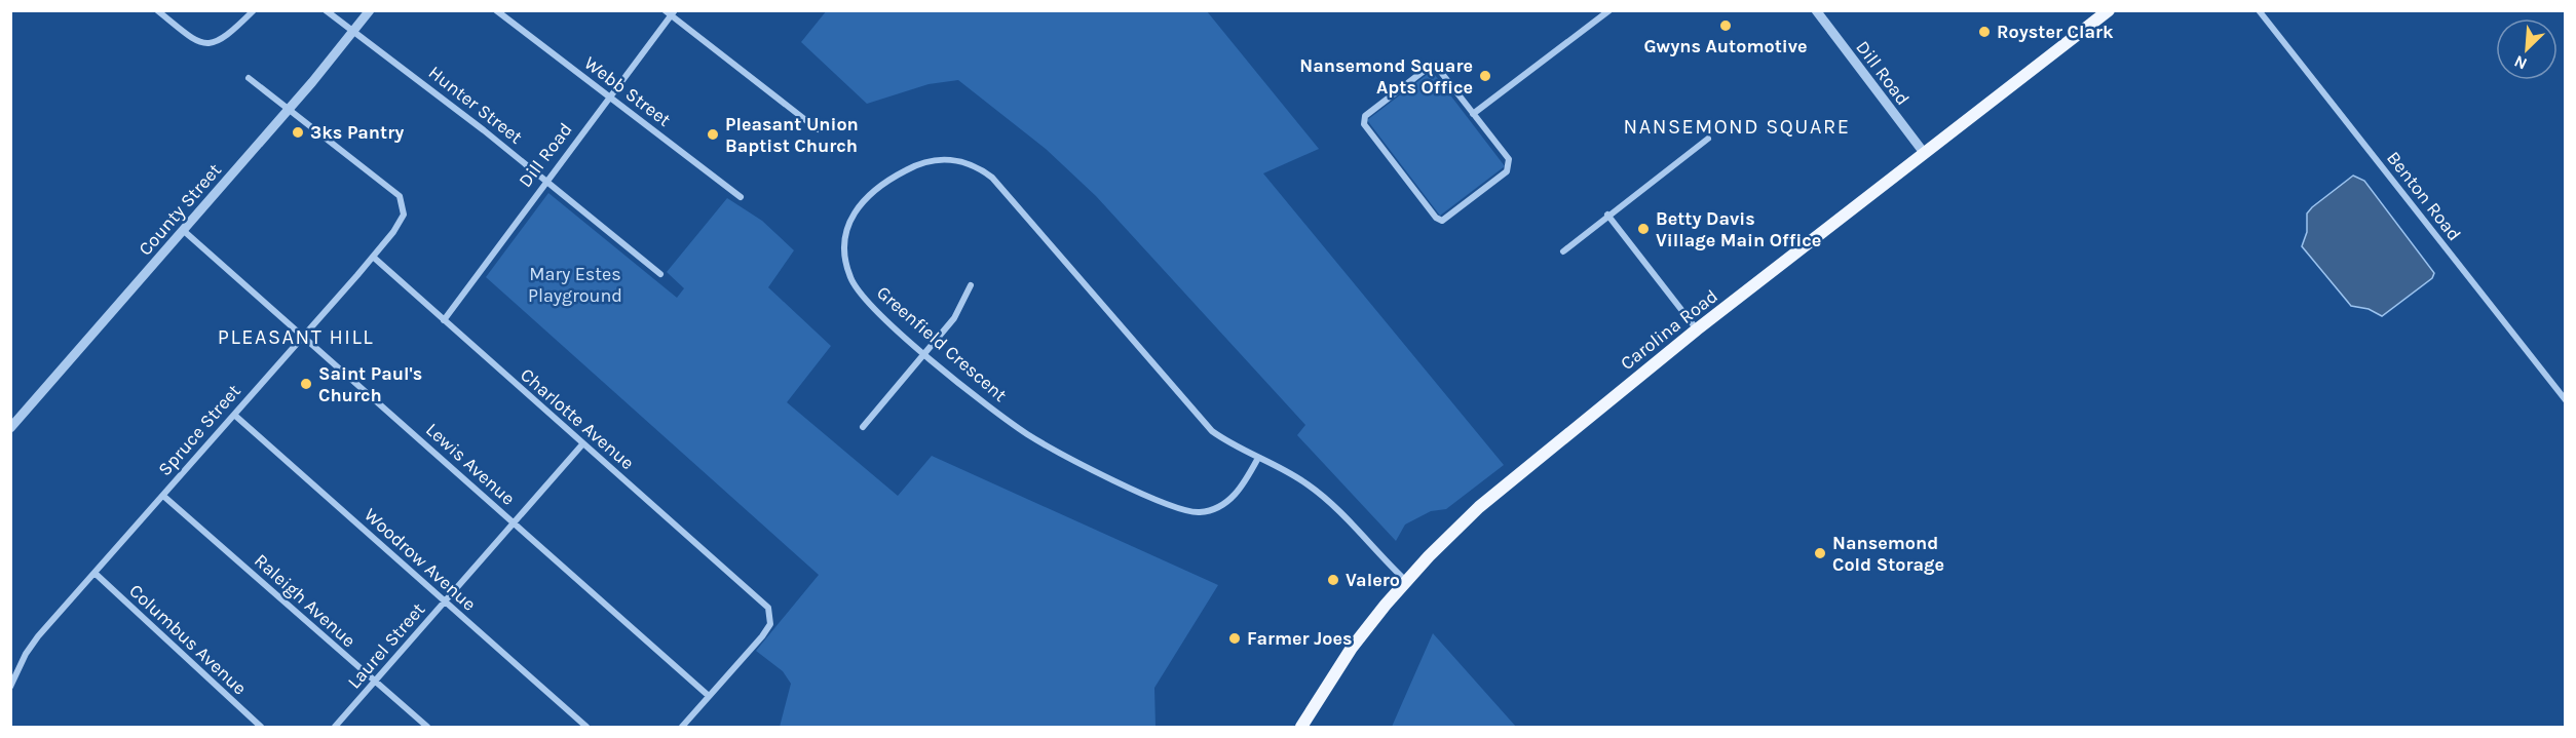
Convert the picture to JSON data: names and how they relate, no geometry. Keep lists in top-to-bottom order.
{
  "streets": {
    "main road": ["Carolina Road"],
    "street": [
      "Dill Road",
      "Webb Street",
      "Hunter Street",
      "Benton Road",
      "County Street",
      "Greenfield Crescent",
      "Charlotte Avenue",
      "Spruce Street",
      "Lewis Avenue",
      "Woodrow Avenue",
      "Raleigh Avenue",
      "Columbus Avenue",
      "Laurel Street"
    ]
  },
  "crossings": [
    ["Dill Road", "Webb Street"],
    ["Dill Road", "Hunter Street"],
    ["Dill Road", "Carolina Road"],
    ["Dill Road", "Charlotte Avenue"],
    ["Hunter Street", "County Street"],
    ["County Street", "Spruce Street"],
    ["County Street", "Lewis Avenue"],
    ["Carolina Road", "Greenfield Crescent"],
    ["Charlotte Avenue", "Spruce Street"],
    ["Charlotte Avenue", "Lewis Avenue"],
    ["Charlotte Avenue", "Laurel Street"],
    ["Spruce Street", "Lewis Avenue"],
    ["Spruce Street", "Woodrow Avenue"],
    ["Spruce Street", "Raleigh Avenue"],
    ["Spruce Street", "Columbus Avenue"],
    ["Lewis Avenue", "Laurel Street"],
    ["Woodrow Avenue", "Laurel Street"],
    ["Raleigh Avenue", "Laurel Street"]
  ],
  "districts": ["NANSEMOND SQUARE", "PLEASANT HILL"],
  "parks": ["Mary Estes Playground"],
  "places": [
    "Gwyns Automotive",
    "Royster Clark",
    "Nansemond Square Apts Office",
    "3ks Pantry",
    "Pleasant Union Baptist Church",
    "Betty Davis Village Main Office",
    "Saint Paul's Church",
    "Nansemond Cold Storage",
    "Valero",
    "Farmer Joes"
  ],
  "north": "bottom left"
}
